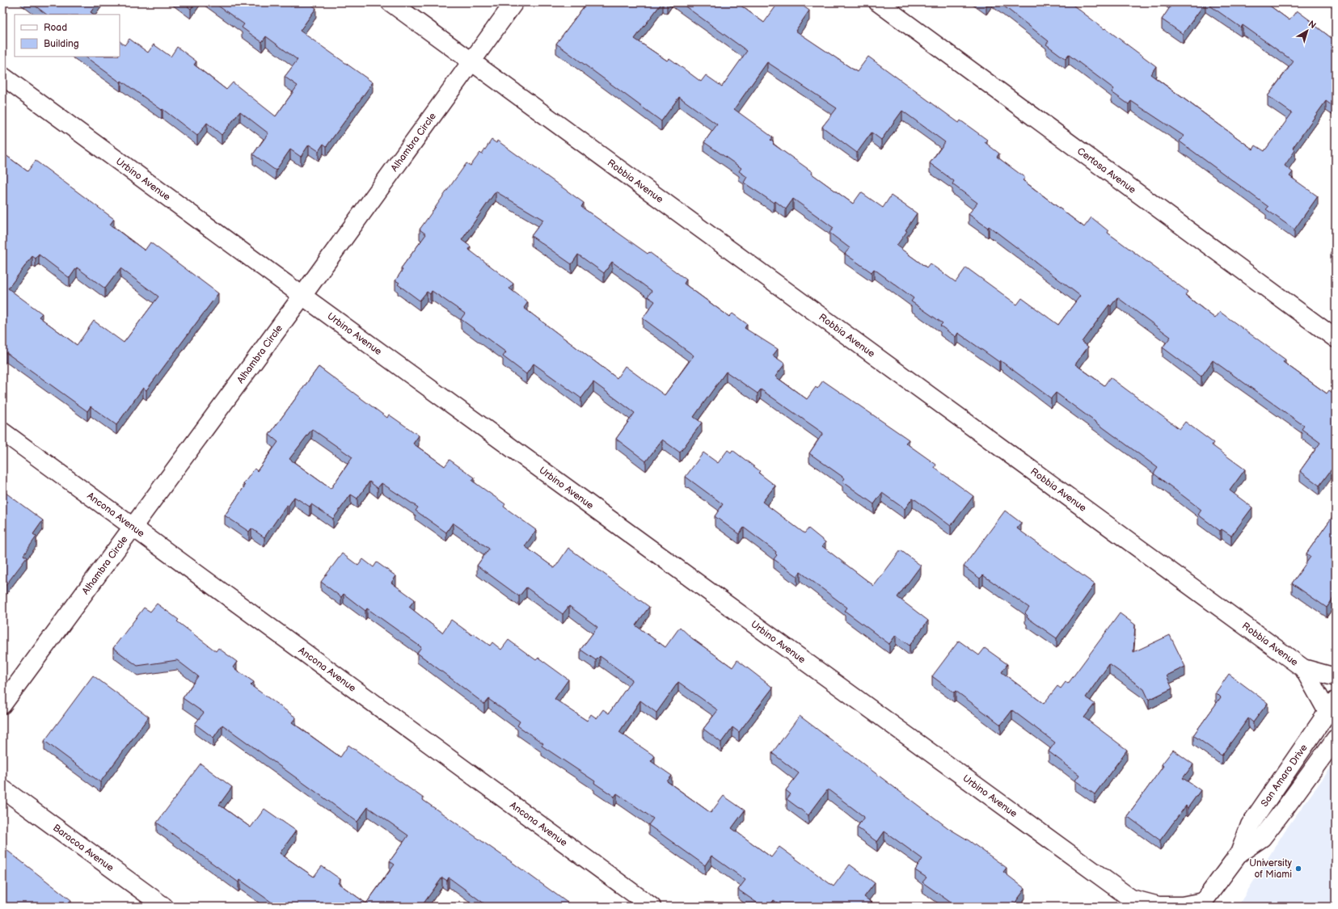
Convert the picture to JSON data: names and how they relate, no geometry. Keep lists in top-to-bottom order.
{
  "streets": {
    "street": [
      "Alhambra Circle",
      "Certosa Avenue",
      "Urbino Avenue",
      "Robbia Avenue",
      "Ancona Avenue",
      "San Amaro Drive",
      "Baracoa Avenue"
    ]
  },
  "crossings": [
    ["Alhambra Circle", "Urbino Avenue"],
    ["Alhambra Circle", "Robbia Avenue"],
    ["Alhambra Circle", "Ancona Avenue"],
    ["Urbino Avenue", "San Amaro Drive"],
    ["Robbia Avenue", "San Amaro Drive"]
  ],
  "places": ["University of Miami"],
  "legend": ["Road", "Building"],
  "north": "top right"
}
